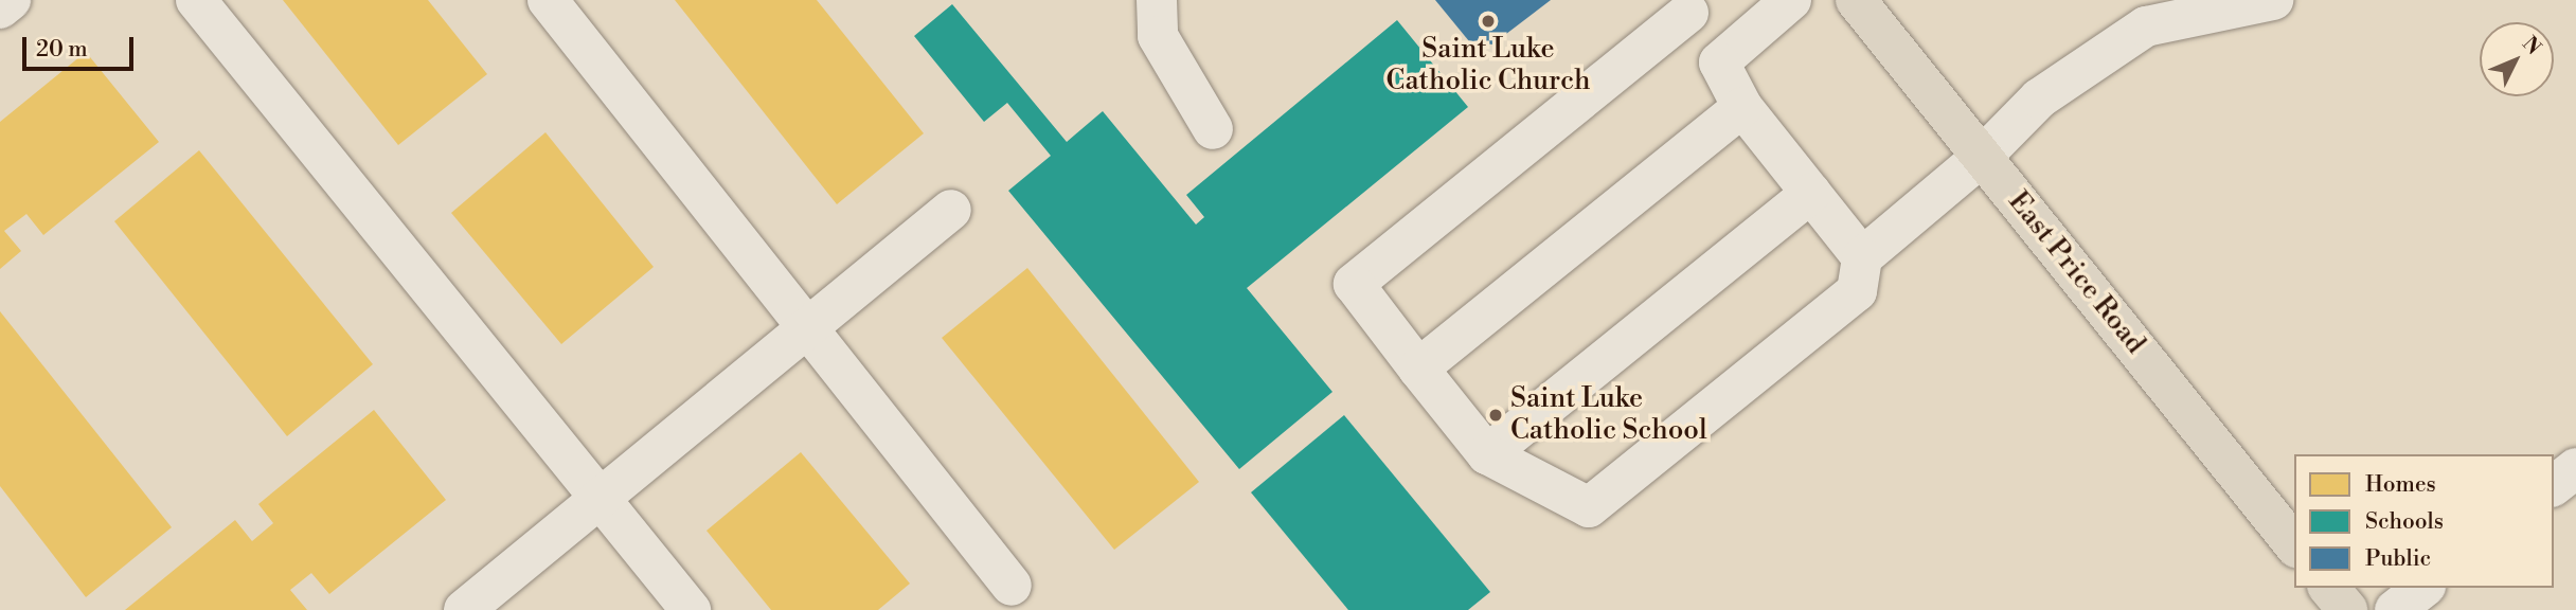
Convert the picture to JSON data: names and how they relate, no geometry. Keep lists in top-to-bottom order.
{
  "streets": {
    "main road": ["East Price Road"]
  },
  "places": ["Saint Luke Catholic Church", "Saint Luke Catholic School"],
  "legend": ["Homes", "Schools", "Public"],
  "scale_bar": "20 m",
  "north": "top right"
}
